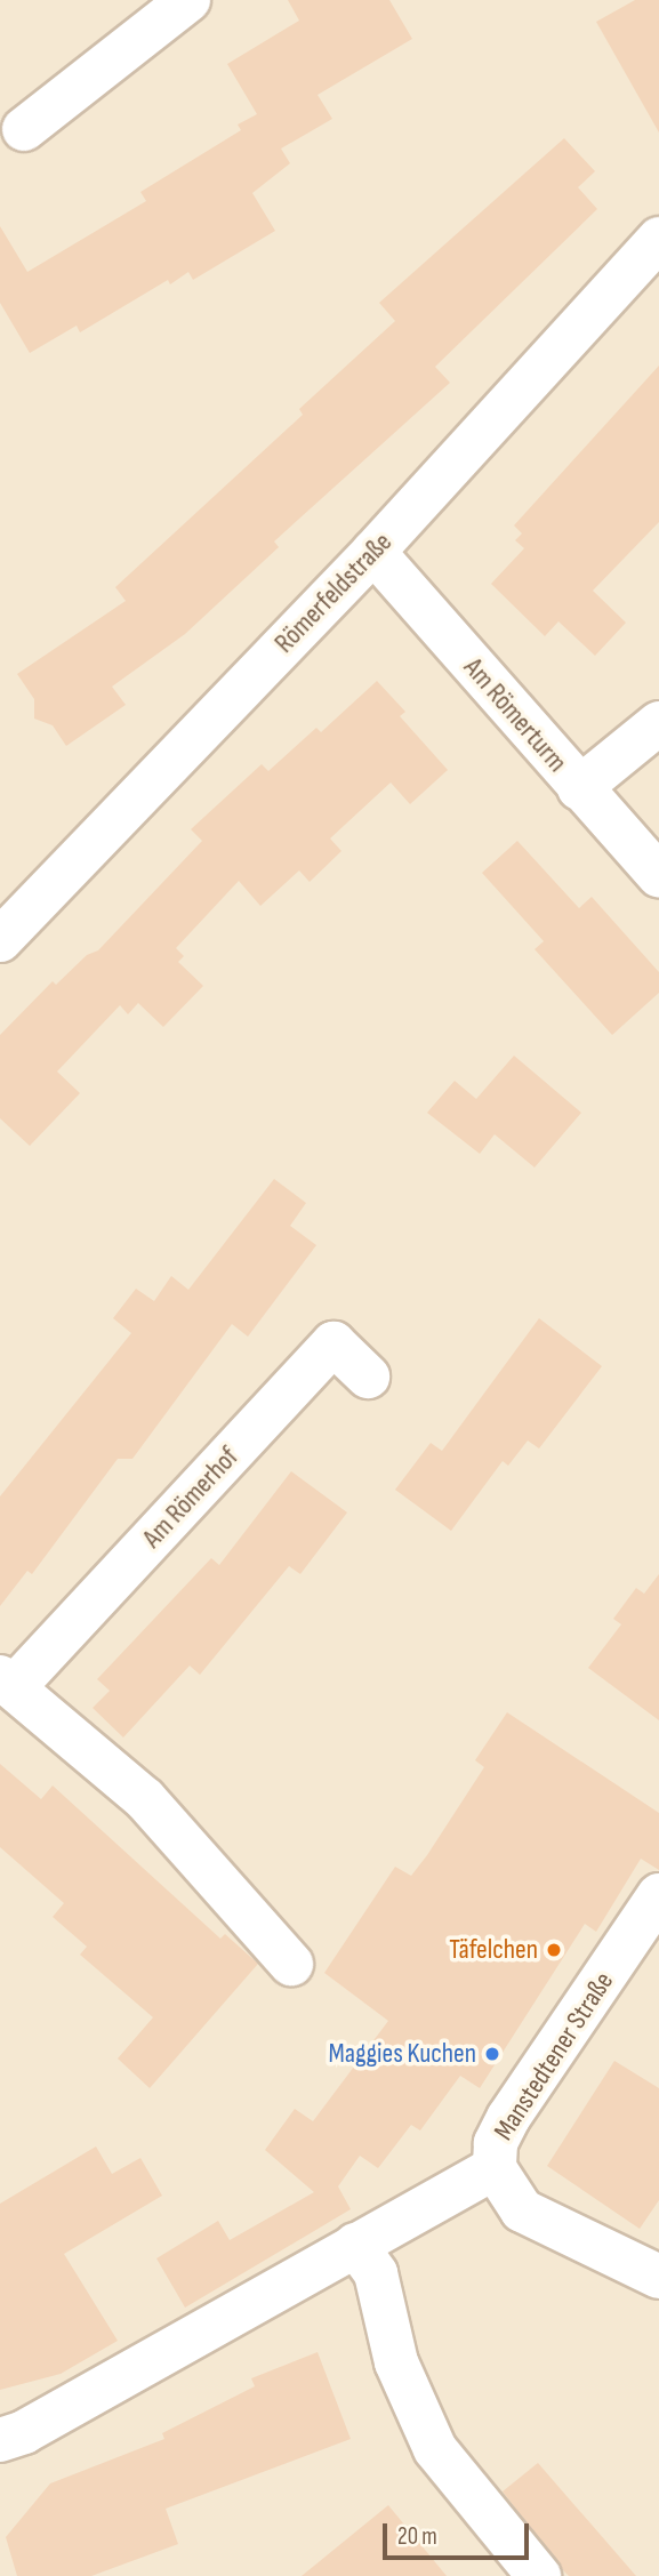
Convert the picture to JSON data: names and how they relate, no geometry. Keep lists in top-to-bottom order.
{
  "streets": {
    "street": [
      "Römerfeldstraße",
      "Am Römerturm",
      "Am Römerhof",
      "Manstedtener Straße"
    ]
  },
  "crossings": [
    ["Römerfeldstraße", "Am Römerturm"]
  ],
  "places": ["Täfelchen", "Maggies Kuchen"],
  "scale_bar": "20 m"
}
